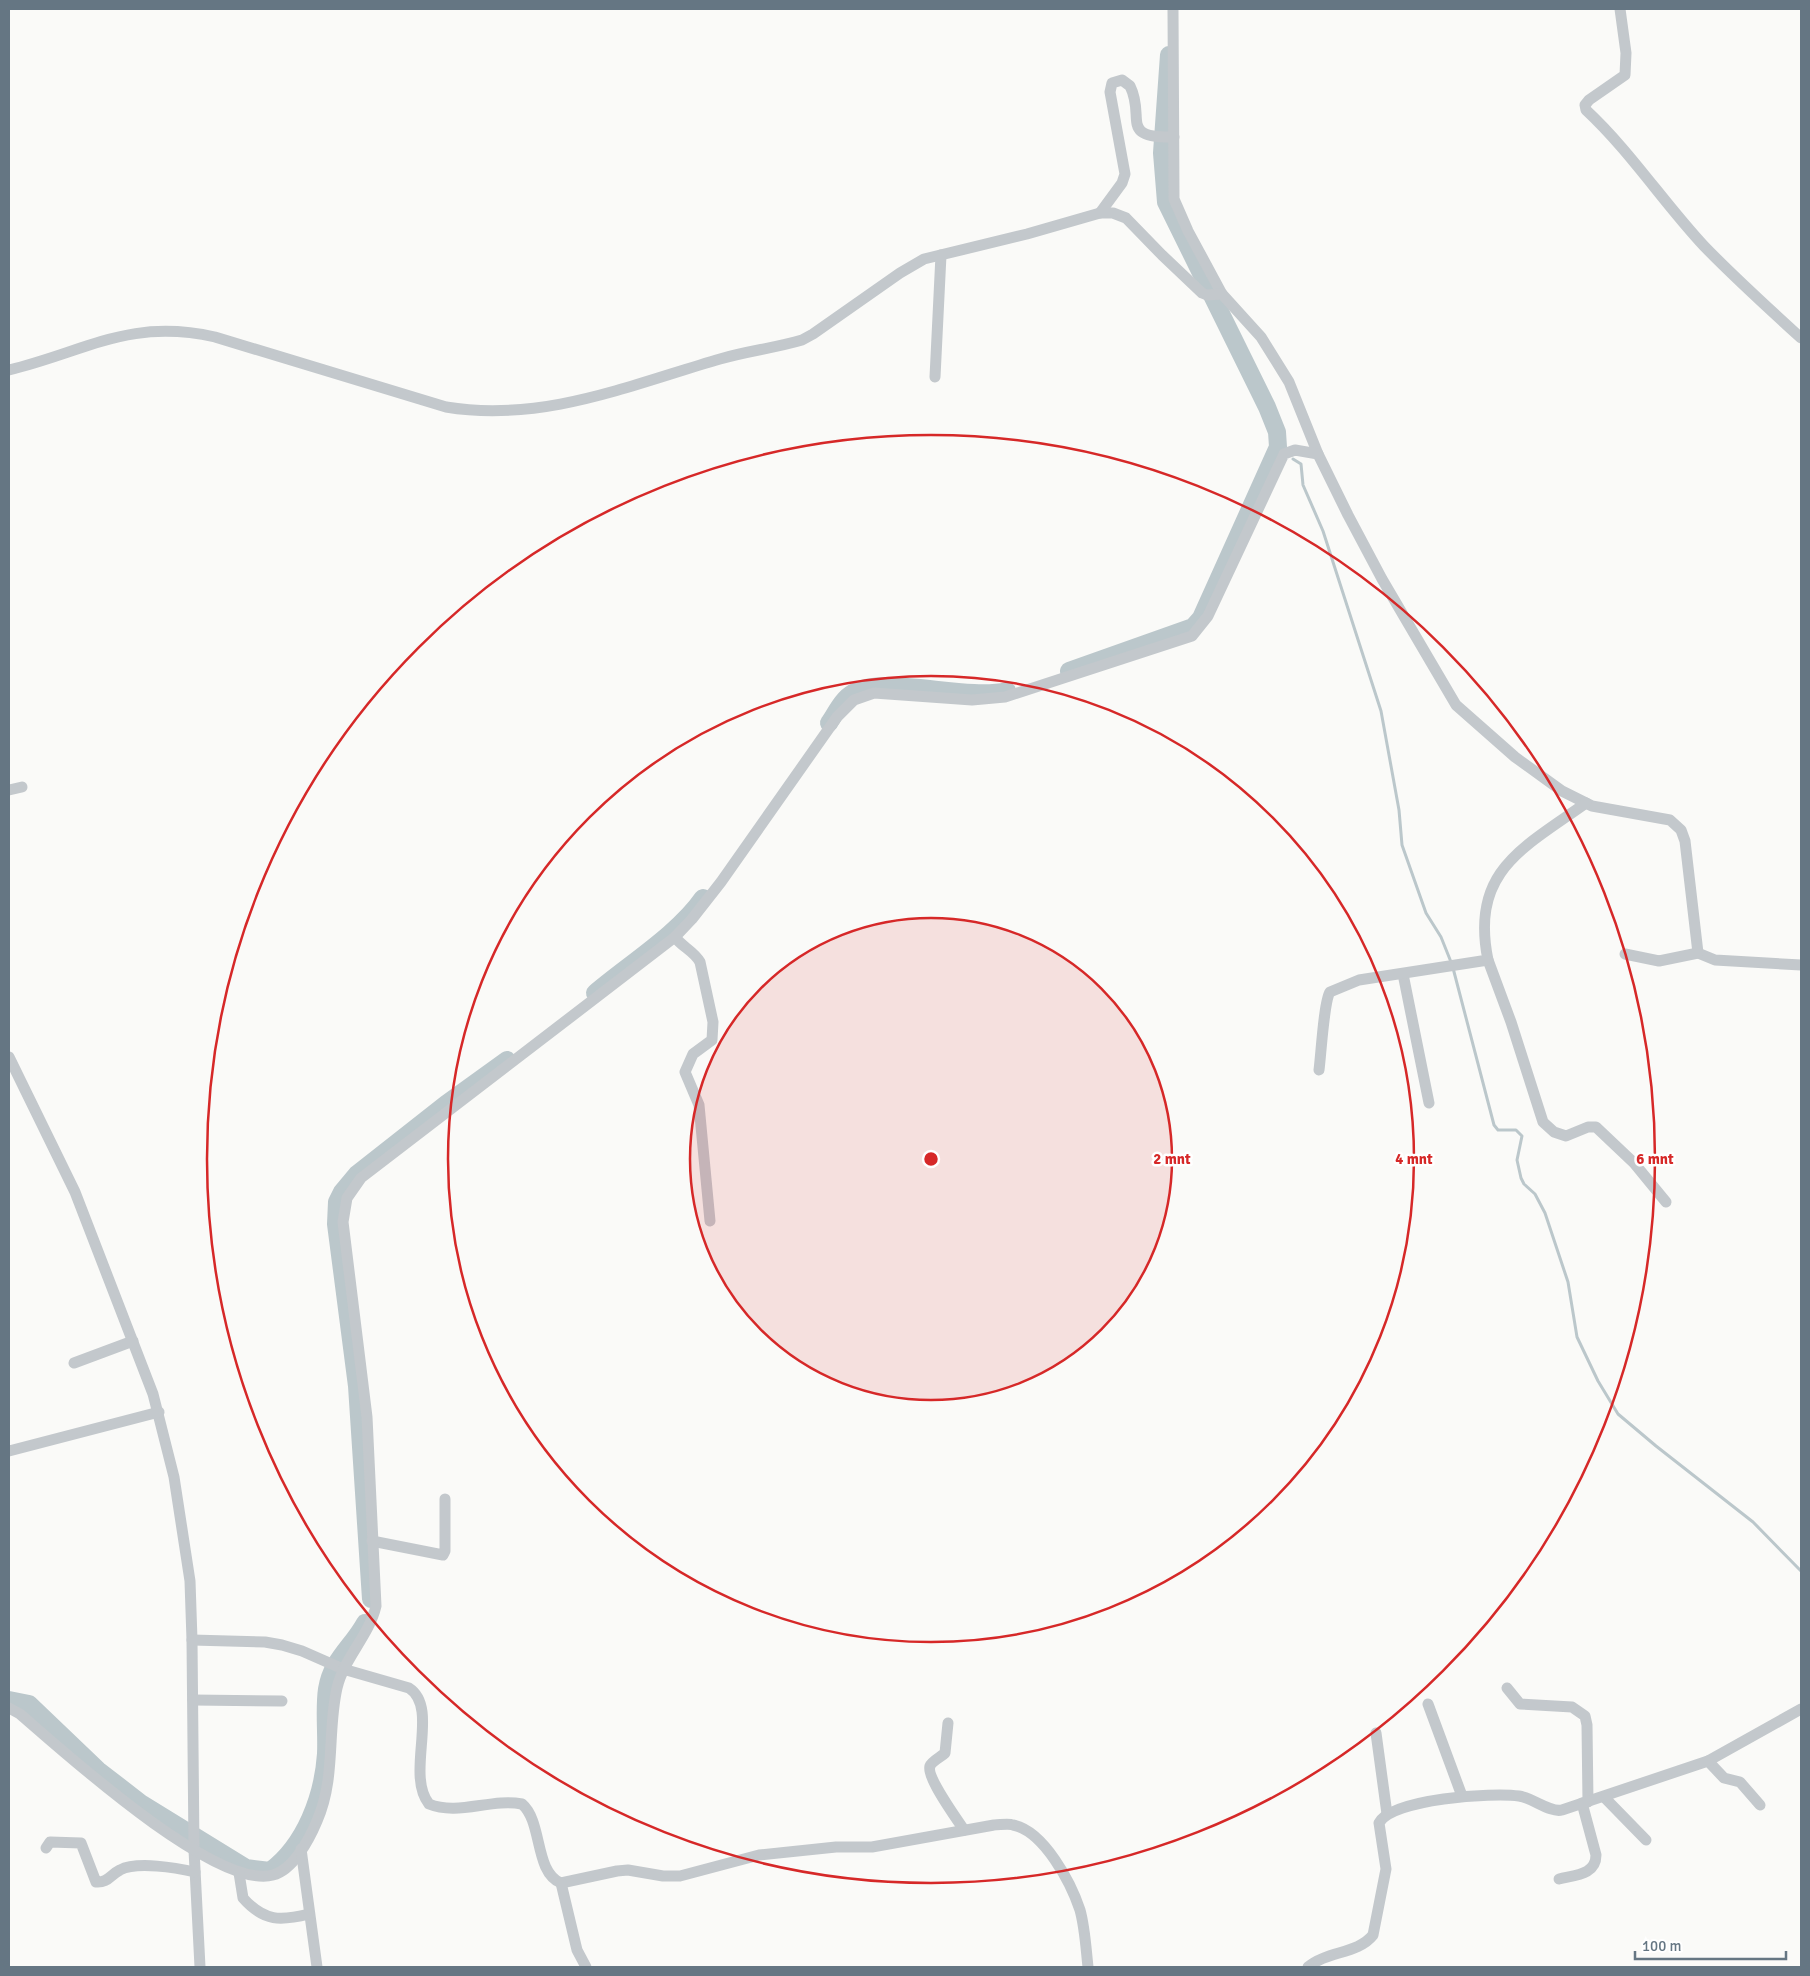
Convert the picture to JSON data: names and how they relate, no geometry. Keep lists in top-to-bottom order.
{
  "scale_bar": "100 m",
  "rings": ["2 mnt", "4 mnt", "6 mnt"]
}
